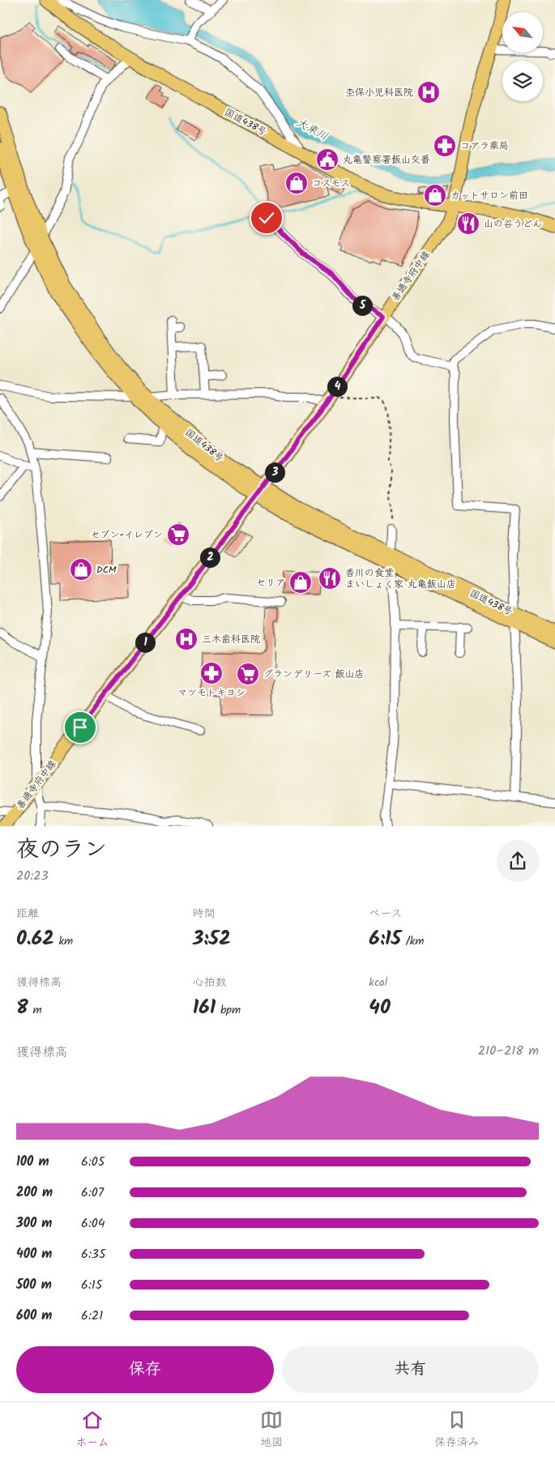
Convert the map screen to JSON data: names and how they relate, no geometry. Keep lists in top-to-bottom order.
{
  "streets": {
    "highway": ["国道438号"],
    "main road": ["善通寺府中線"]
  },
  "crossings": [
    ["国道438号", "善通寺府中線"]
  ],
  "water": ["大束川"],
  "places": {
    "hospital": ["杢保小児科医院", "三木歯科医院"],
    "pharmacy": ["コアラ薬局", "マツモトキヨシ"],
    "public building": ["丸亀警察署飯山交番"],
    "shop": [
      "コスモス",
      "カットサロン前田",
      "DCM",
      "セリア"
    ],
    "restaurant": ["山の谷うどん", "香川の食堂 まいしょく家 丸亀飯山店"],
    "supermarket": ["セブン-イレブン", "グランデリーズ 飯山店"]
  },
  "north": "top left",
  "page": {
    "pins": [
      "5",
      "4",
      "3",
      "2",
      "1"
    ],
    "heading": ["夜のラン", "20:23"],
    "stats": [
      ["距離", "0.62 km"],
      ["時間", "3:52"],
      ["ペース", "6:15 /km"],
      ["獲得標高", "8 m"],
      ["心拍数", "161 bpm"],
      ["kcal", "40"]
    ],
    "chart": ["獲得標高", "210–218 m"],
    "list": [
      {
        "name": "100 m",
        "note": "6:05"
      },
      {
        "name": "200 m",
        "note": "6:07"
      },
      {
        "name": "300 m",
        "note": "6:04"
      },
      {
        "name": "400 m",
        "note": "6:35"
      },
      {
        "name": "500 m",
        "note": "6:15"
      },
      {
        "name": "600 m",
        "note": "6:21"
      }
    ],
    "buttons": ["保存", "共有"],
    "tabs": ["ホーム", "地図", "保存済み"]
  }
}
